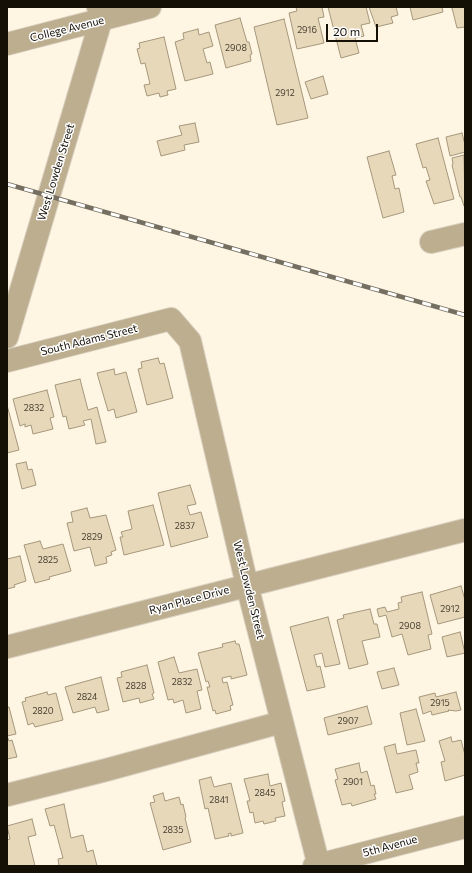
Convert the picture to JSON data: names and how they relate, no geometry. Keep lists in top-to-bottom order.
{
  "streets": {
    "street": [
      "College Avenue",
      "West Lowden Street",
      "South Adams Street",
      "Ryan Place Drive",
      "5th Avenue"
    ]
  },
  "crossings": [
    ["College Avenue", "West Lowden Street"],
    ["West Lowden Street", "South Adams Street"],
    ["West Lowden Street", "Ryan Place Drive"],
    ["West Lowden Street", "5th Avenue"]
  ],
  "house_numbers": [
    "2916",
    "2908",
    "2912",
    "2832",
    "2837",
    "2829",
    "2825",
    "2912",
    "2908",
    "2832",
    "2828",
    "2824",
    "2915",
    "2820",
    "2907",
    "2901",
    "2845",
    "2841",
    "2835"
  ],
  "scale_bar": "20 m"
}
